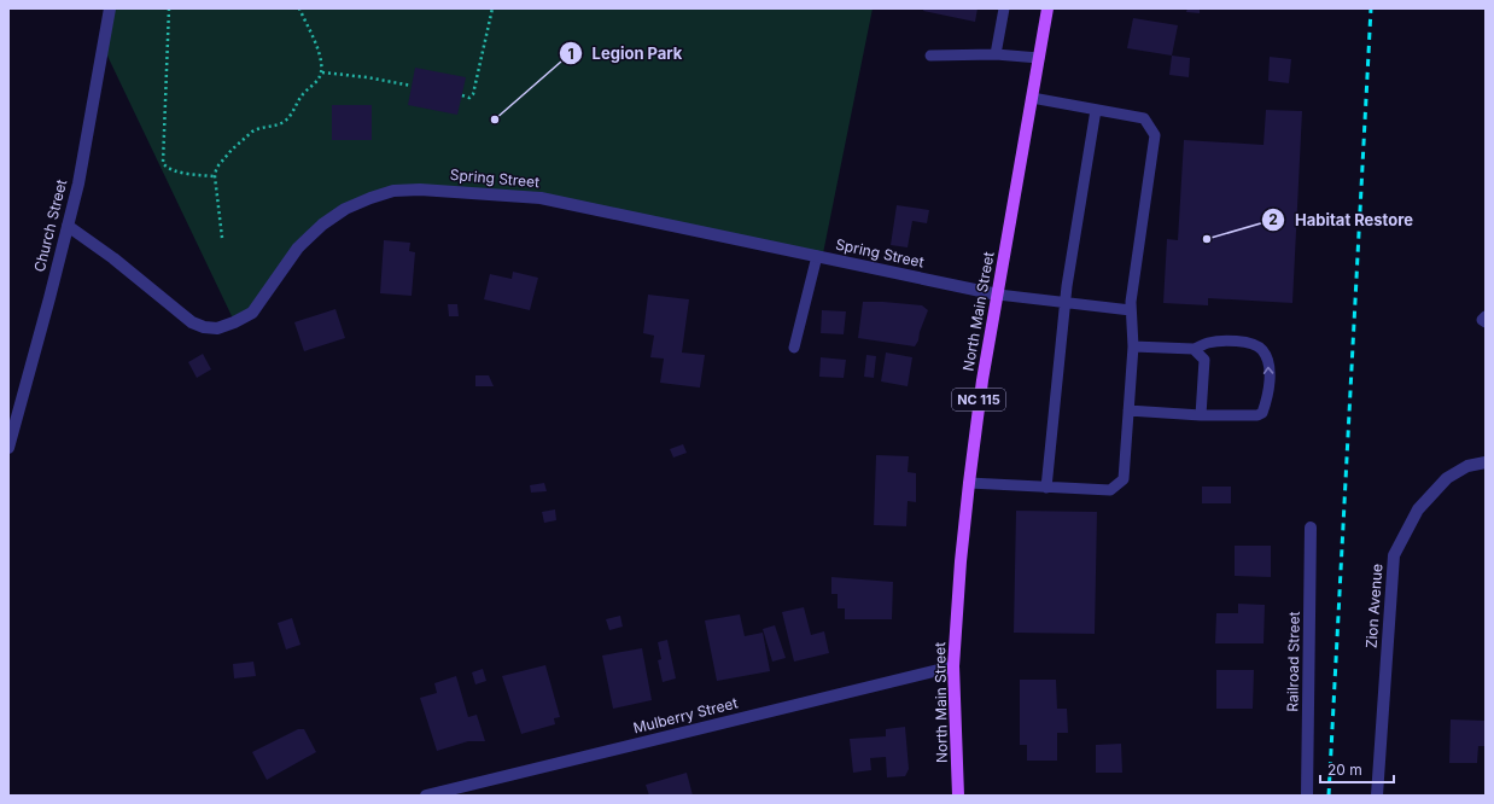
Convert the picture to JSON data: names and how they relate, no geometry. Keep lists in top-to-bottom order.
{
  "streets": {
    "main road": ["North Main Street", "NC 115"],
    "street": [
      "Spring Street",
      "Church Street",
      "Zion Avenue",
      "Railroad Street",
      "Mulberry Street"
    ]
  },
  "crossings": [
    ["Spring Street", "Church Street"],
    ["Spring Street", "North Main Street"],
    ["North Main Street", "Mulberry Street"]
  ],
  "places": ["Legion Park", "Habitat Restore"],
  "scale_bar": "20 m"
}
